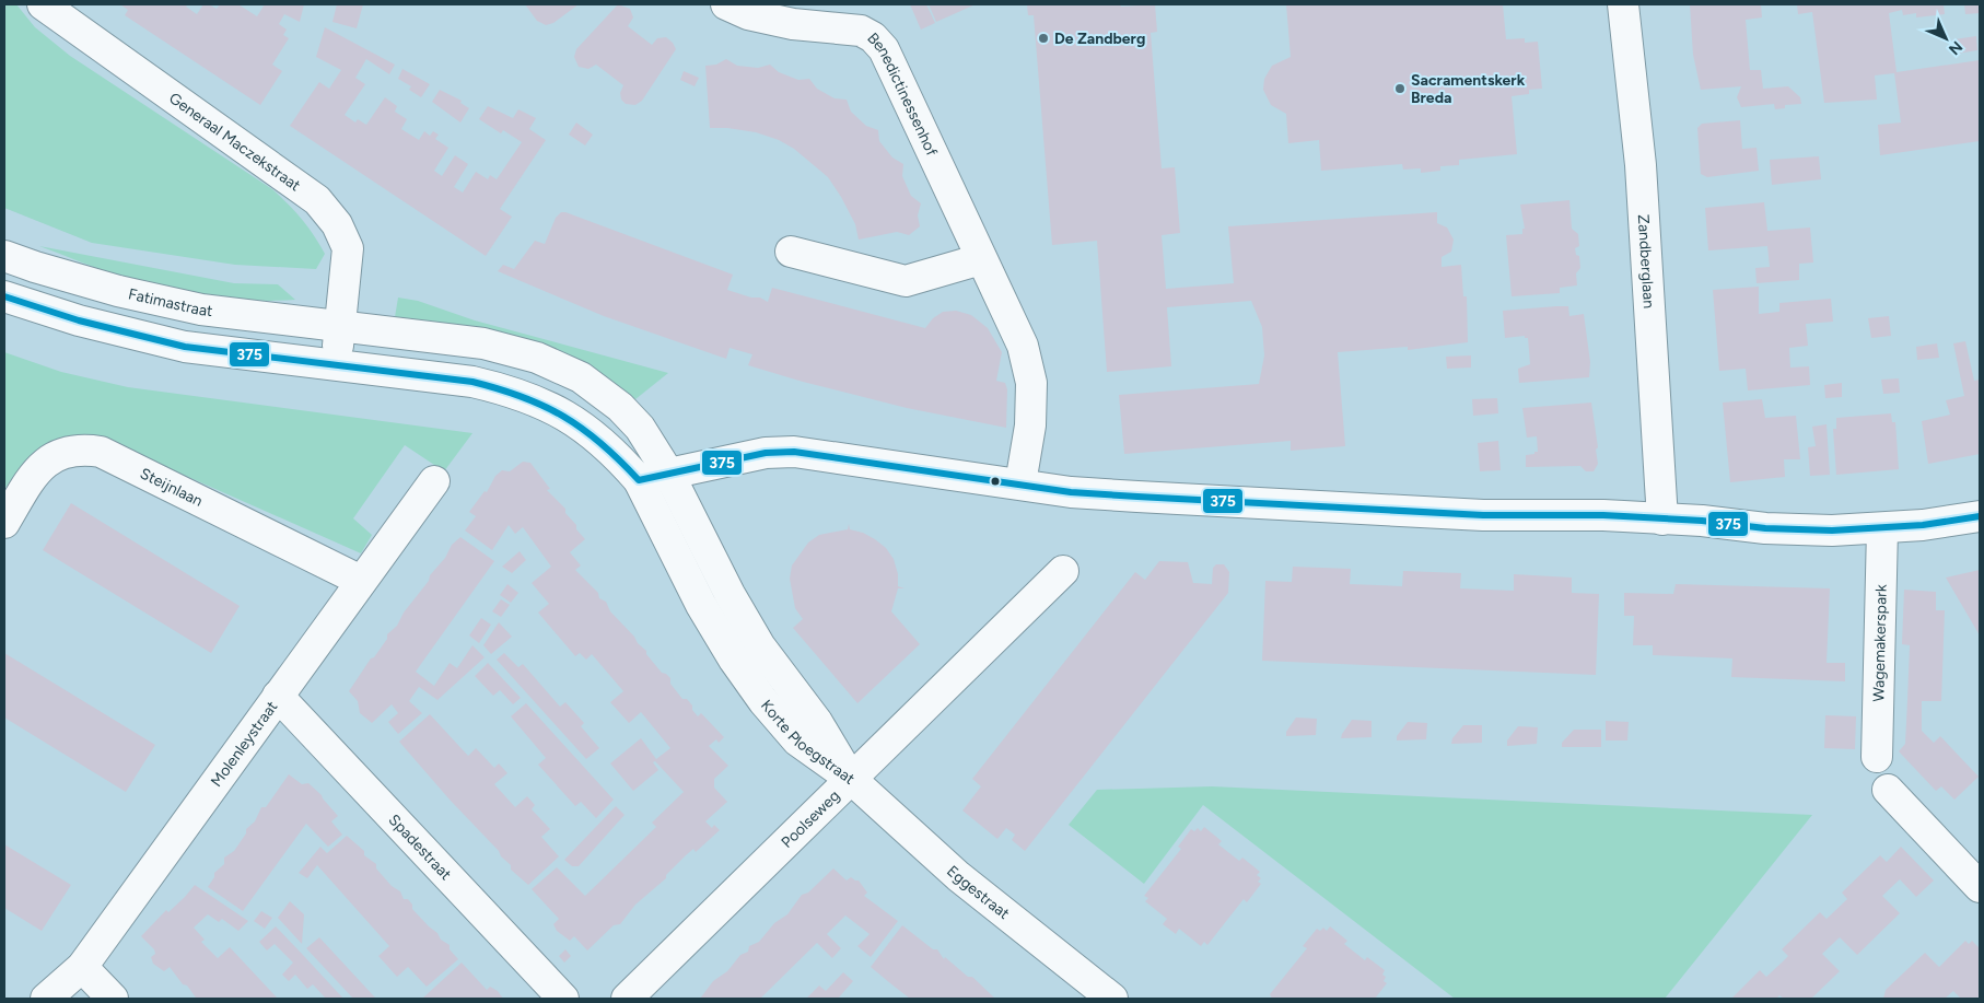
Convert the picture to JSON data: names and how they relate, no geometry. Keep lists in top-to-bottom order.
{
  "streets": {
    "street": [
      "Benedictinessenhof",
      "Generaal Maczekstraat",
      "Zandberglaan",
      "Fatimastraat",
      "Steijnlaan",
      "Wagemakerspark",
      "Korte Ploegstraat",
      "Molenleystraat",
      "Poolseweg",
      "Spadestraat",
      "Eggestraat"
    ]
  },
  "crossings": [
    ["Generaal Maczekstraat", "Fatimastraat"],
    ["Steijnlaan", "Molenleystraat"],
    ["Korte Ploegstraat", "Poolseweg"],
    ["Korte Ploegstraat", "Eggestraat"],
    ["Molenleystraat", "Spadestraat"],
    ["Poolseweg", "Eggestraat"]
  ],
  "places": ["De Zandberg", "Sacramentskerk Breda"],
  "lines": ["transit line 375"],
  "north": "bottom right"
}
